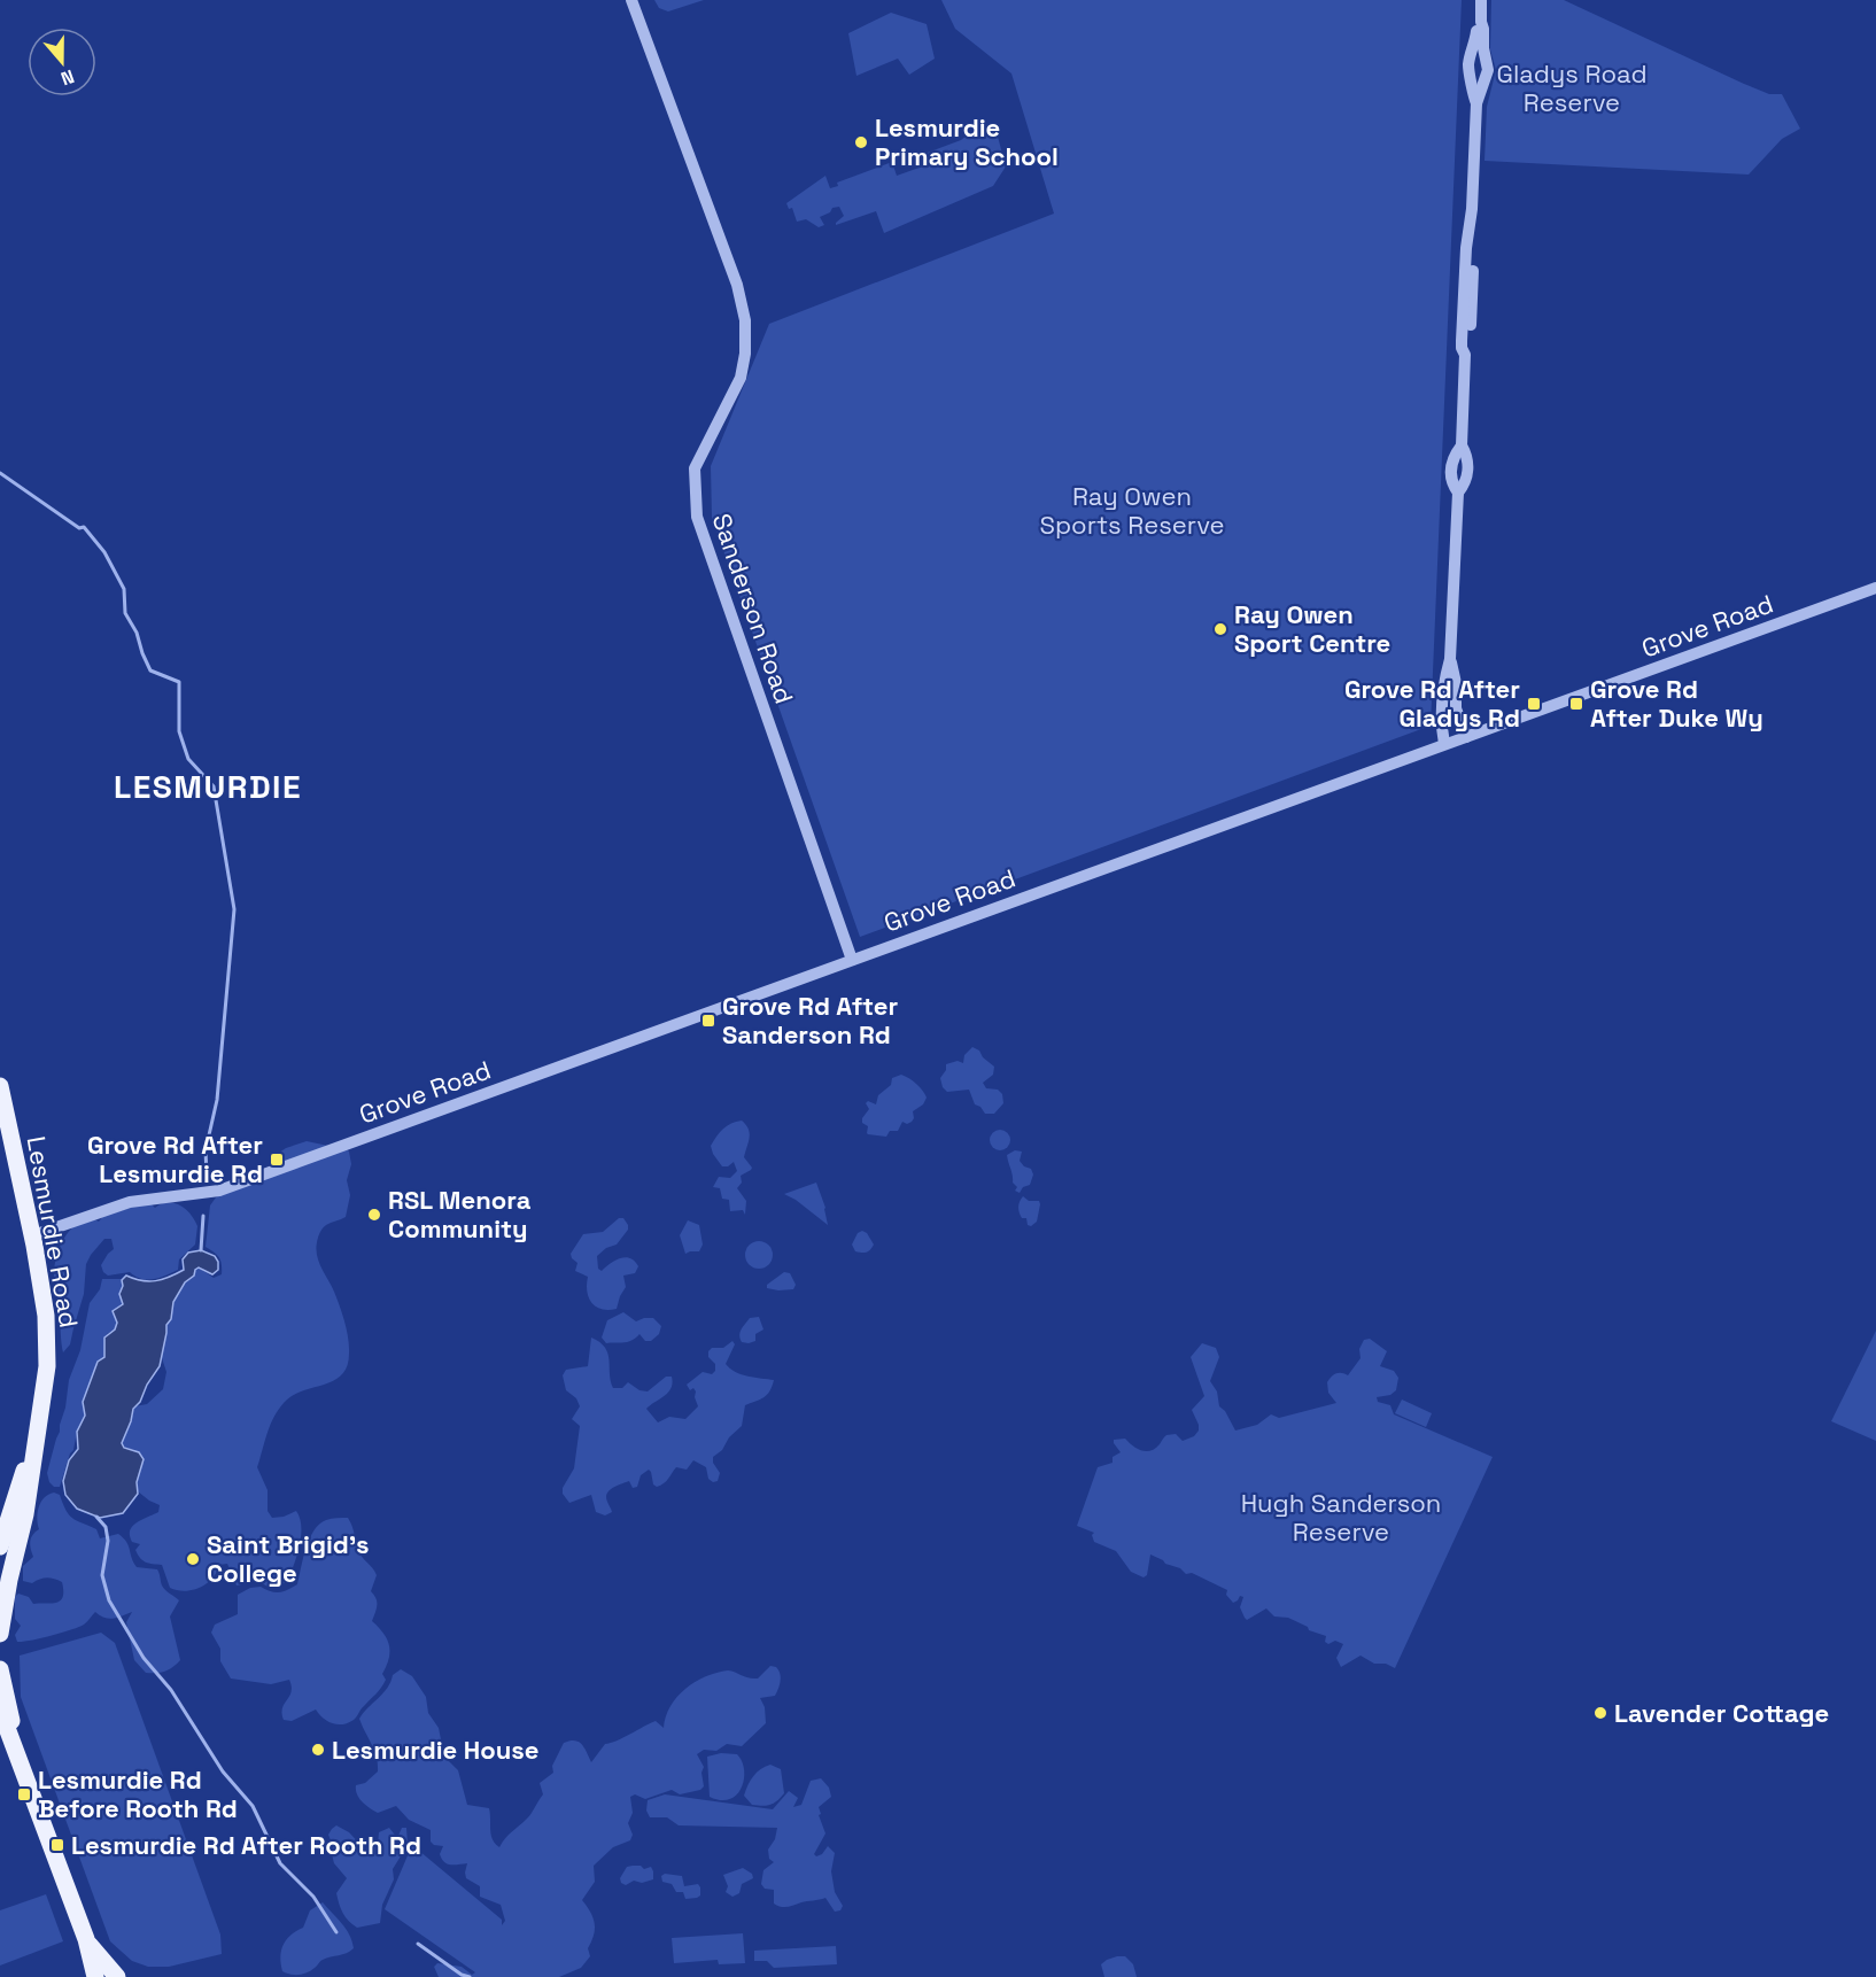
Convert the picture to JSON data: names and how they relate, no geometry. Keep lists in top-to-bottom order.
{
  "streets": {
    "main road": ["Lesmurdie Road"],
    "street": ["Sanderson Road", "Grove Road"]
  },
  "crossings": [
    ["Sanderson Road", "Grove Road"],
    ["Grove Road", "Lesmurdie Road"]
  ],
  "districts": ["LESMURDIE"],
  "parks": ["Gladys Road Reserve", "Ray Owen Sports Reserve", "Hugh Sanderson Reserve"],
  "places": {
    "other": [
      "Lesmurdie Primary School",
      "Ray Owen Sport Centre",
      "RSL Menora Community",
      "Saint Brigid's College",
      "Lavender Cottage",
      "Lesmurdie House"
    ],
    "transit": [
      "Grove Rd After Gladys Rd",
      "Grove Rd After Duke Wy",
      "Grove Rd After Sanderson Rd",
      "Grove Rd After Lesmurdie Rd",
      "Lesmurdie Rd Before Rooth Rd",
      "Lesmurdie Rd After Rooth Rd"
    ]
  },
  "north": "bottom"
}
